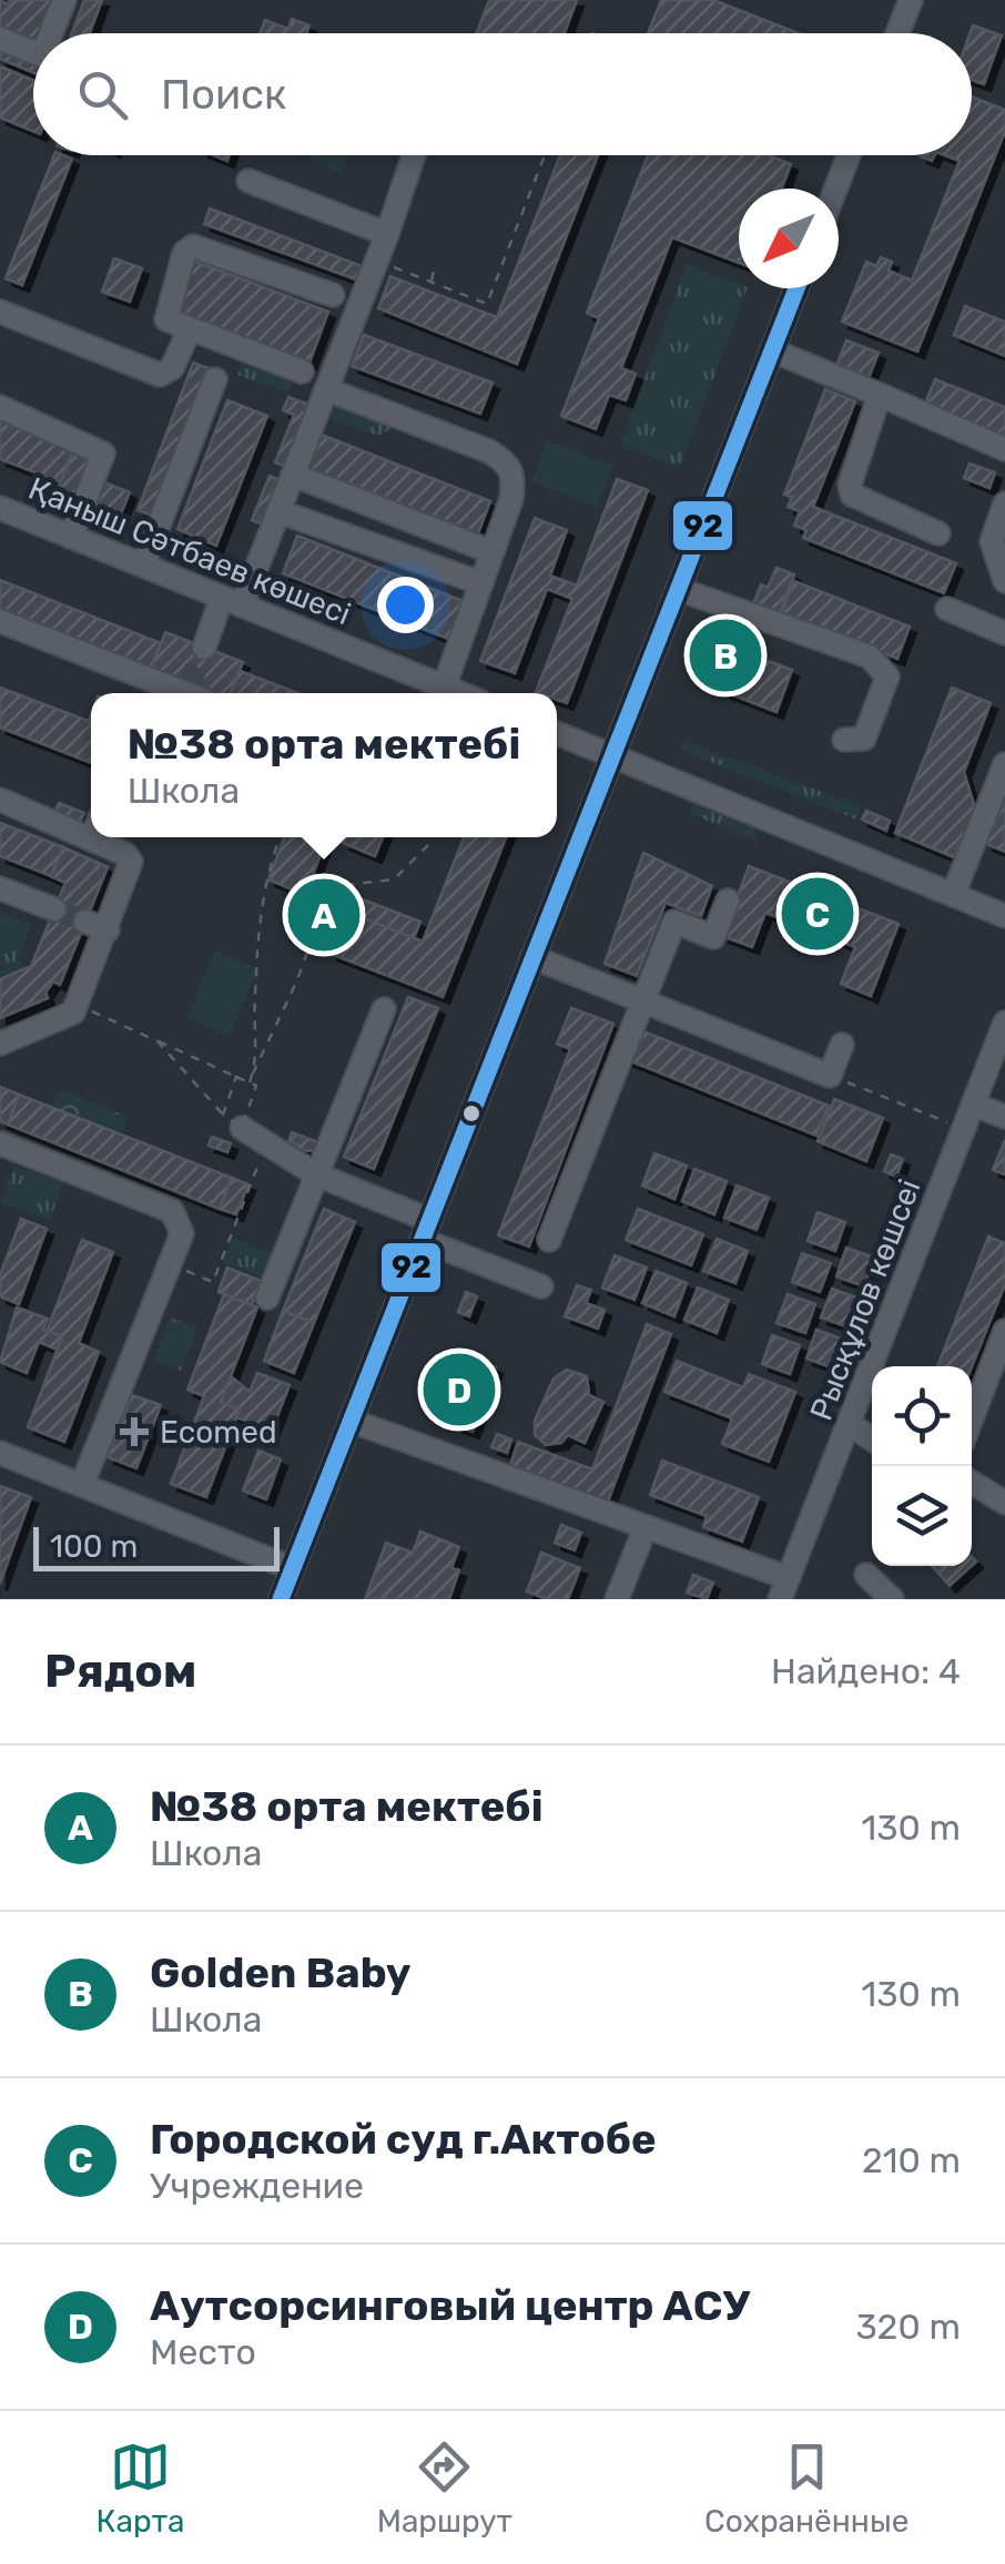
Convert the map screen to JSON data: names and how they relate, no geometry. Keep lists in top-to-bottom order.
{
  "streets": {
    "street": ["Қаныш Сәтбаев көшесі", "Рысқұлов көшсеі"]
  },
  "places": {
    "health": ["Ecomed"]
  },
  "lines": ["transit line 92"],
  "scale_bar": "100 m",
  "north": "bottom left",
  "page": {
    "search": "Поиск",
    "pins": [
      "B",
      "C",
      "A",
      "D"
    ],
    "popup": ["№38 орта мектебі", "Школа"],
    "scale": "100 m",
    "heading": ["Рядом", "Найдено: 4"],
    "list": [
      {
        "mark": "A",
        "name": "№38 орта мектебі",
        "note": "Школа",
        "value": "130 m"
      },
      {
        "mark": "B",
        "name": "Golden Baby",
        "note": "Школа",
        "value": "130 m"
      },
      {
        "mark": "C",
        "name": "Городской суд г.Актобе",
        "note": "Учреждение",
        "value": "210 m"
      },
      {
        "mark": "D",
        "name": "Аутсорсинговый центр АСУ",
        "note": "Место",
        "value": "320 m"
      }
    ],
    "nav": ["Карта", "Маршрут", "Сохранённые"]
  }
}
